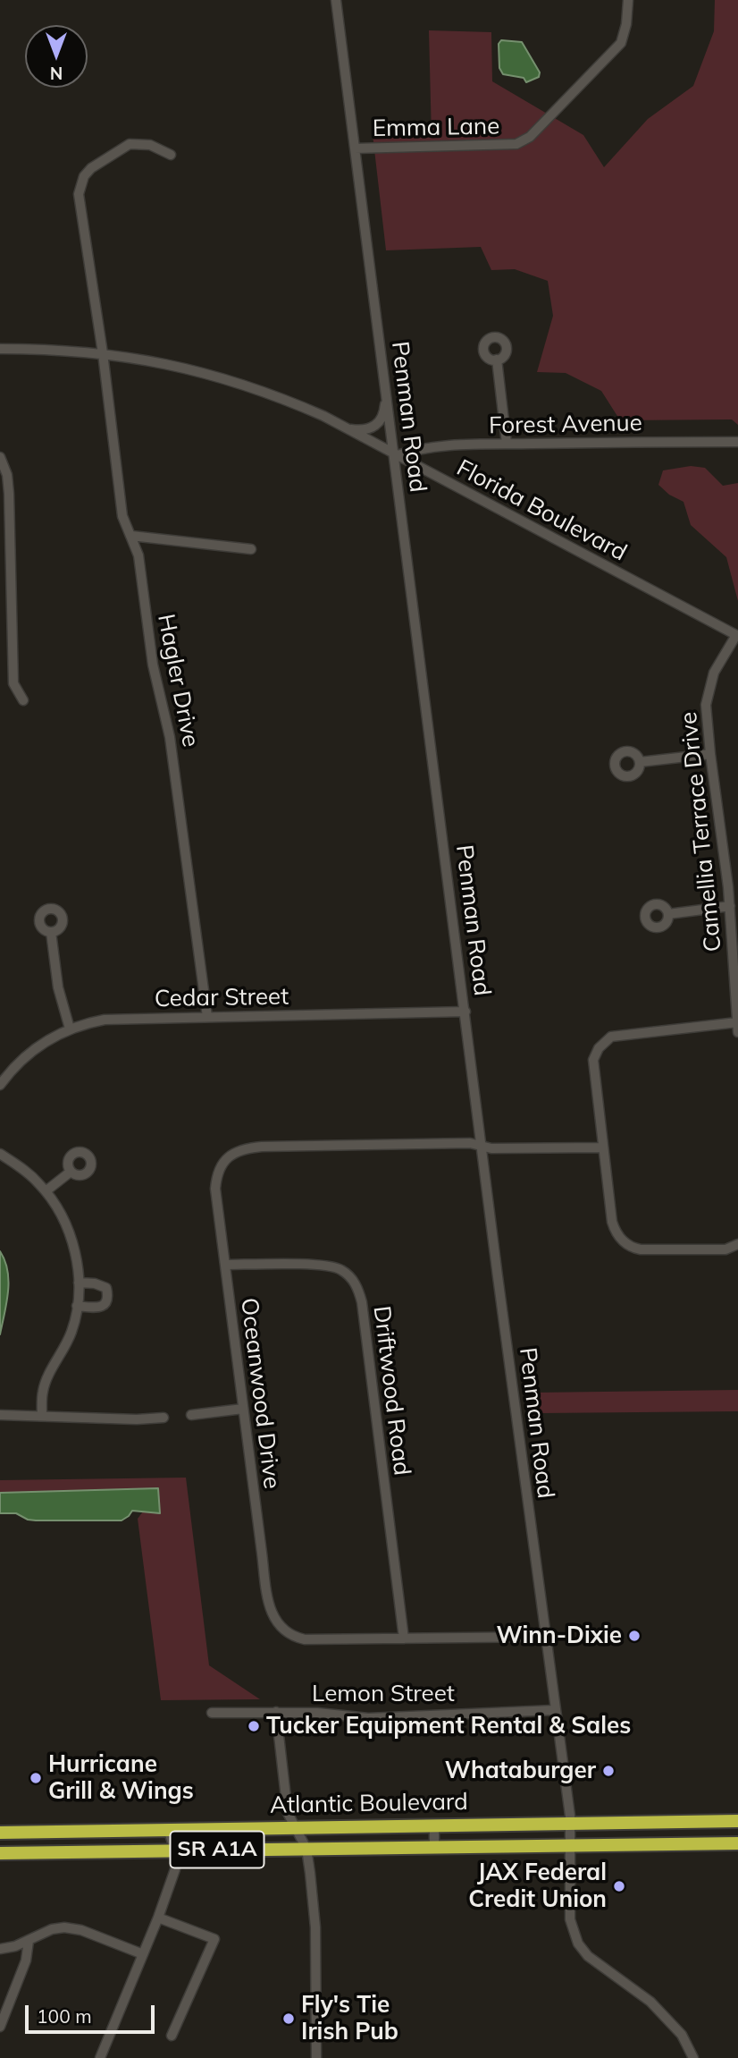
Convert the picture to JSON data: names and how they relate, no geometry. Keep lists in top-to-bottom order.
{
  "streets": {
    "highway": ["Atlantic Boulevard", "SR A1A"],
    "street": [
      "Emma Lane",
      "Penman Road",
      "Forest Avenue",
      "Florida Boulevard",
      "Hagler Drive",
      "Camellia Terrace Drive",
      "Cedar Street",
      "Driftwood Road",
      "Oceanwood Drive",
      "Lemon Street"
    ]
  },
  "crossings": [
    ["Emma Lane", "Penman Road"],
    ["Penman Road", "Forest Avenue"],
    ["Penman Road", "Florida Boulevard"],
    ["Penman Road", "Cedar Street"],
    ["Penman Road", "Oceanwood Drive"],
    ["Penman Road", "Lemon Street"],
    ["Penman Road", "Atlantic Boulevard"],
    ["Forest Avenue", "Florida Boulevard"],
    ["Florida Boulevard", "Hagler Drive"],
    ["Florida Boulevard", "Camellia Terrace Drive"],
    ["Hagler Drive", "Cedar Street"],
    ["Driftwood Road", "Oceanwood Drive"]
  ],
  "places": [
    "Winn-Dixie",
    "Tucker Equipment Rental & Sales",
    "Whataburger",
    "Hurricane Grill & Wings",
    "JAX Federal Credit Union",
    "Fly's Tie Irish Pub"
  ],
  "scale_bar": "100 m",
  "north": "bottom"
}
